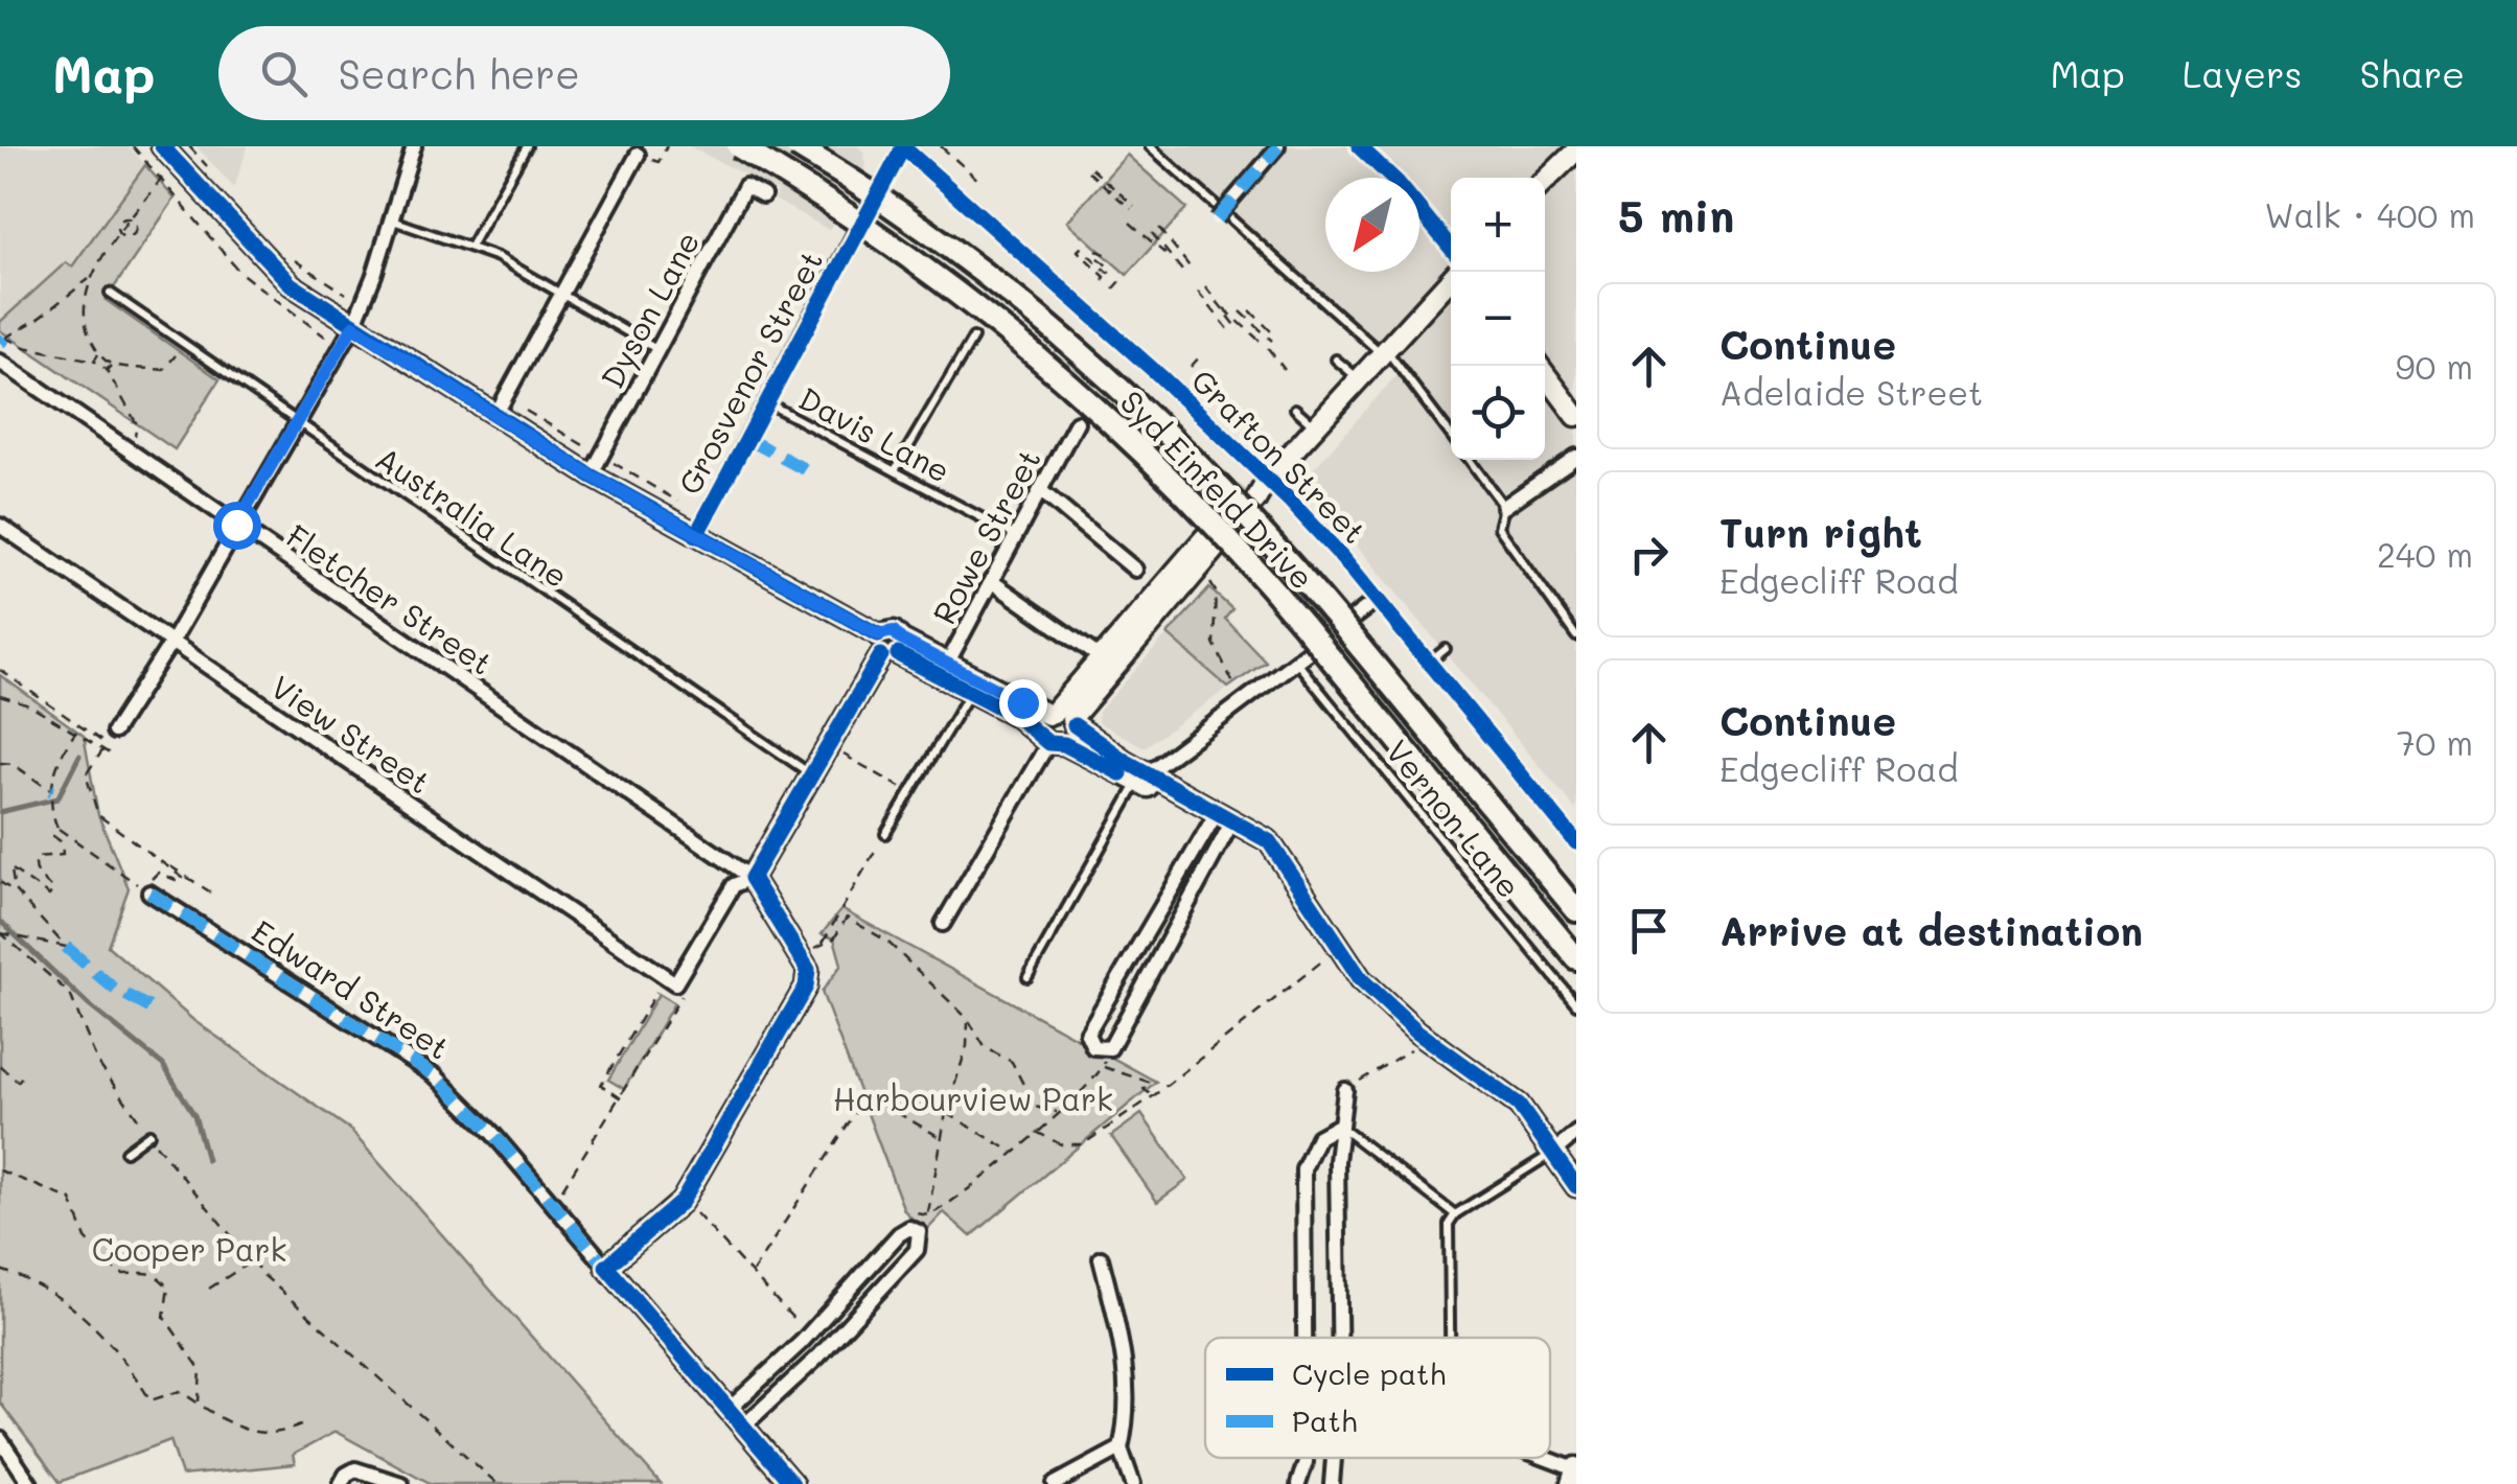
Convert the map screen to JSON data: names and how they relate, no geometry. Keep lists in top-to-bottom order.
{
  "streets": {
    "main road": ["Syd Einfeld Drive"],
    "street": [
      "Dyson Lane",
      "Grosvenor Street",
      "Grafton Street",
      "Rowe Street",
      "Fletcher Street",
      "View Street",
      "Edward Street"
    ],
    "lane": ["Davis Lane", "Australia Lane", "Vernon Lane"]
  },
  "crossings": [
    ["Grosvenor Street", "Davis Lane"],
    ["Davis Lane", "Rowe Street"]
  ],
  "parks": ["Harbourview Park", "Cooper Park"],
  "legend": ["Cycle path", "Path"],
  "north": "bottom left",
  "page": {
    "header": "Map",
    "search": "Search here",
    "nav": ["Map", "Layers", "Share"],
    "heading": ["5 min", "Walk · 400 m"],
    "map_buttons": ["+", "−"],
    "list": [
      ["Continue", "Adelaide Street", "90 m"],
      ["Turn right", "Edgecliff Road", "240 m"],
      ["Continue", "Edgecliff Road", "70 m"],
      "Arrive at destination"
    ]
  }
}
